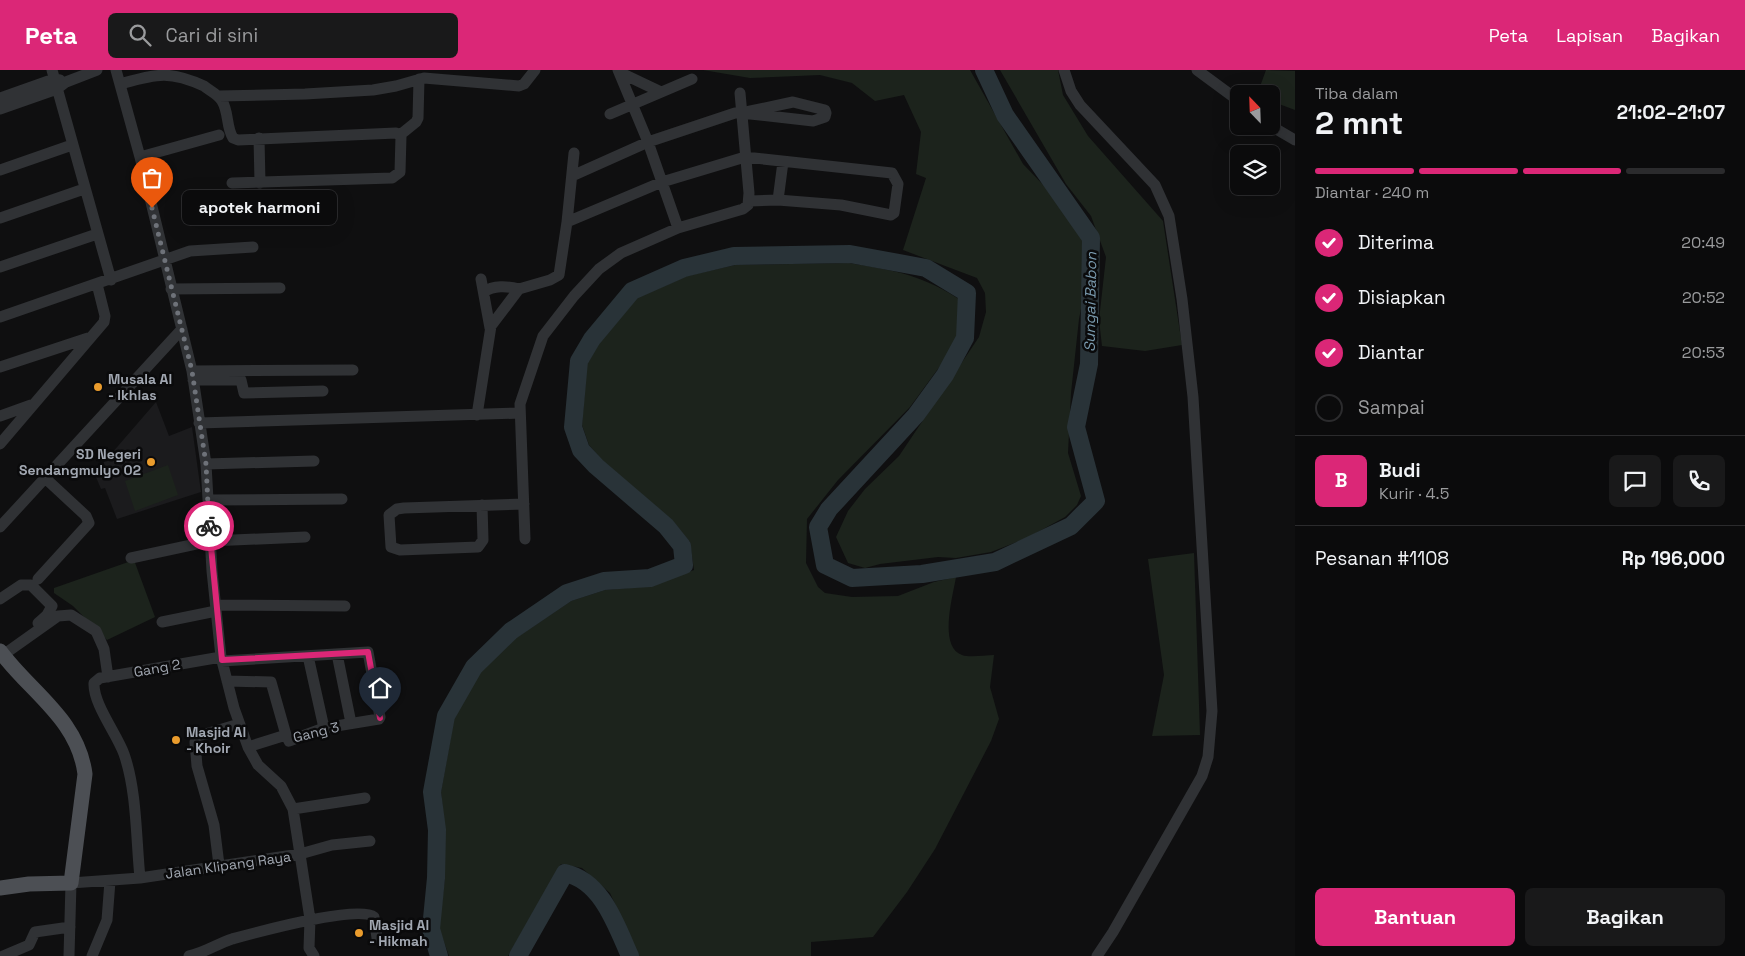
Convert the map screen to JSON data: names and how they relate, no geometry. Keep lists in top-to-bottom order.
{
  "streets": {
    "main road": ["Jalan Klipang Raya"],
    "street": ["Gang 2", "Gang 3"]
  },
  "crossings": [
    ["Gang 2", "Gang 3"],
    ["Gang 2", "Jalan Klipang Raya"],
    ["Gang 3", "Jalan Klipang Raya"]
  ],
  "water": ["Sungai Babon"],
  "places": [
    "apotek harmoni",
    "Musala Al - Ikhlas",
    "SD Negeri Sendangmulyo 02",
    "Masjid Al - Khoir",
    "Masjid Al - Hikmah"
  ],
  "north": "top left",
  "page": {
    "header": "Peta",
    "search": "Cari di sini",
    "nav": ["Peta", "Lapisan", "Bagikan"],
    "heading": ["2 mnt", "Tiba dalam", "21:02–21:07"],
    "panel": [
      "Budi",
      "Kurir · 4.5",
      "Pesanan #1108",
      "Rp 196,000"
    ],
    "bar": "Diantar · 240 m",
    "bubble": "apotek harmoni",
    "list": [
      ["Diterima", "20:49"],
      ["Disiapkan", "20:52"],
      ["Diantar", "20:53"],
      "Sampai"
    ],
    "round": "B",
    "buttons": ["Bantuan", "Bagikan"]
  }
}
